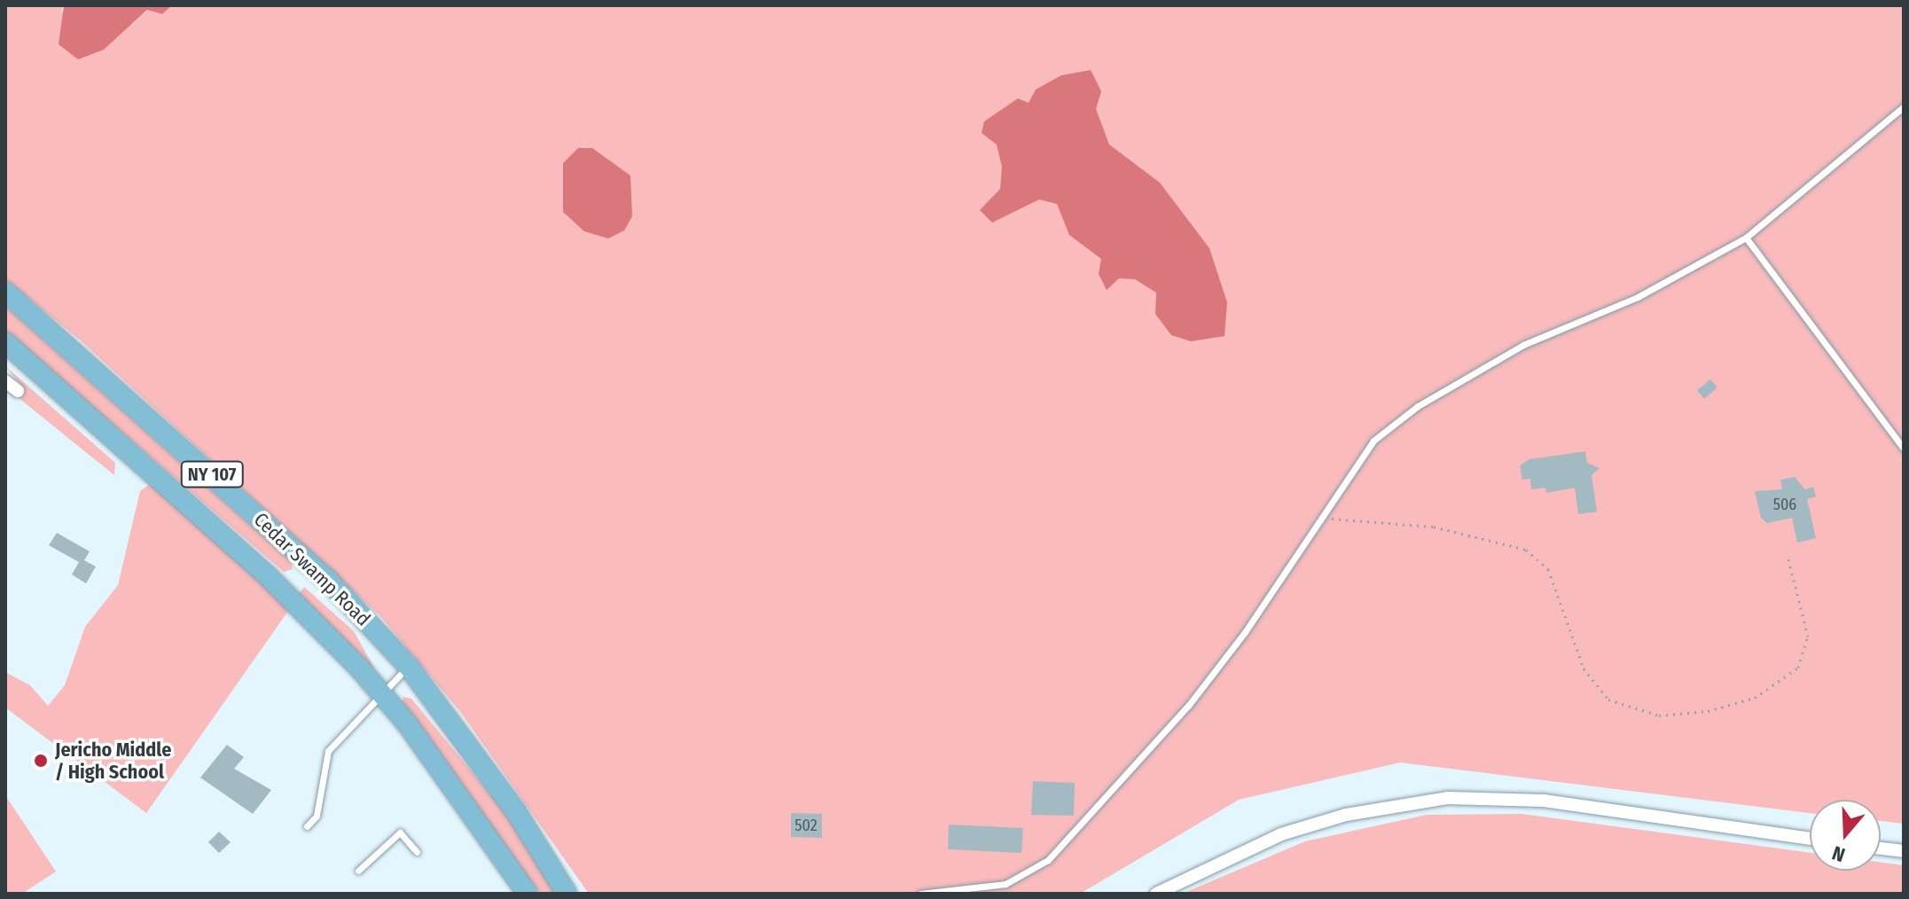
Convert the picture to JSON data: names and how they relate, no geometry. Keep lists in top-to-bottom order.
{
  "streets": {
    "main road": ["NY 107", "Cedar Swamp Road"]
  },
  "places": ["Jericho Middle / High School"],
  "house_numbers": ["506", "502"],
  "north": "bottom"
}
